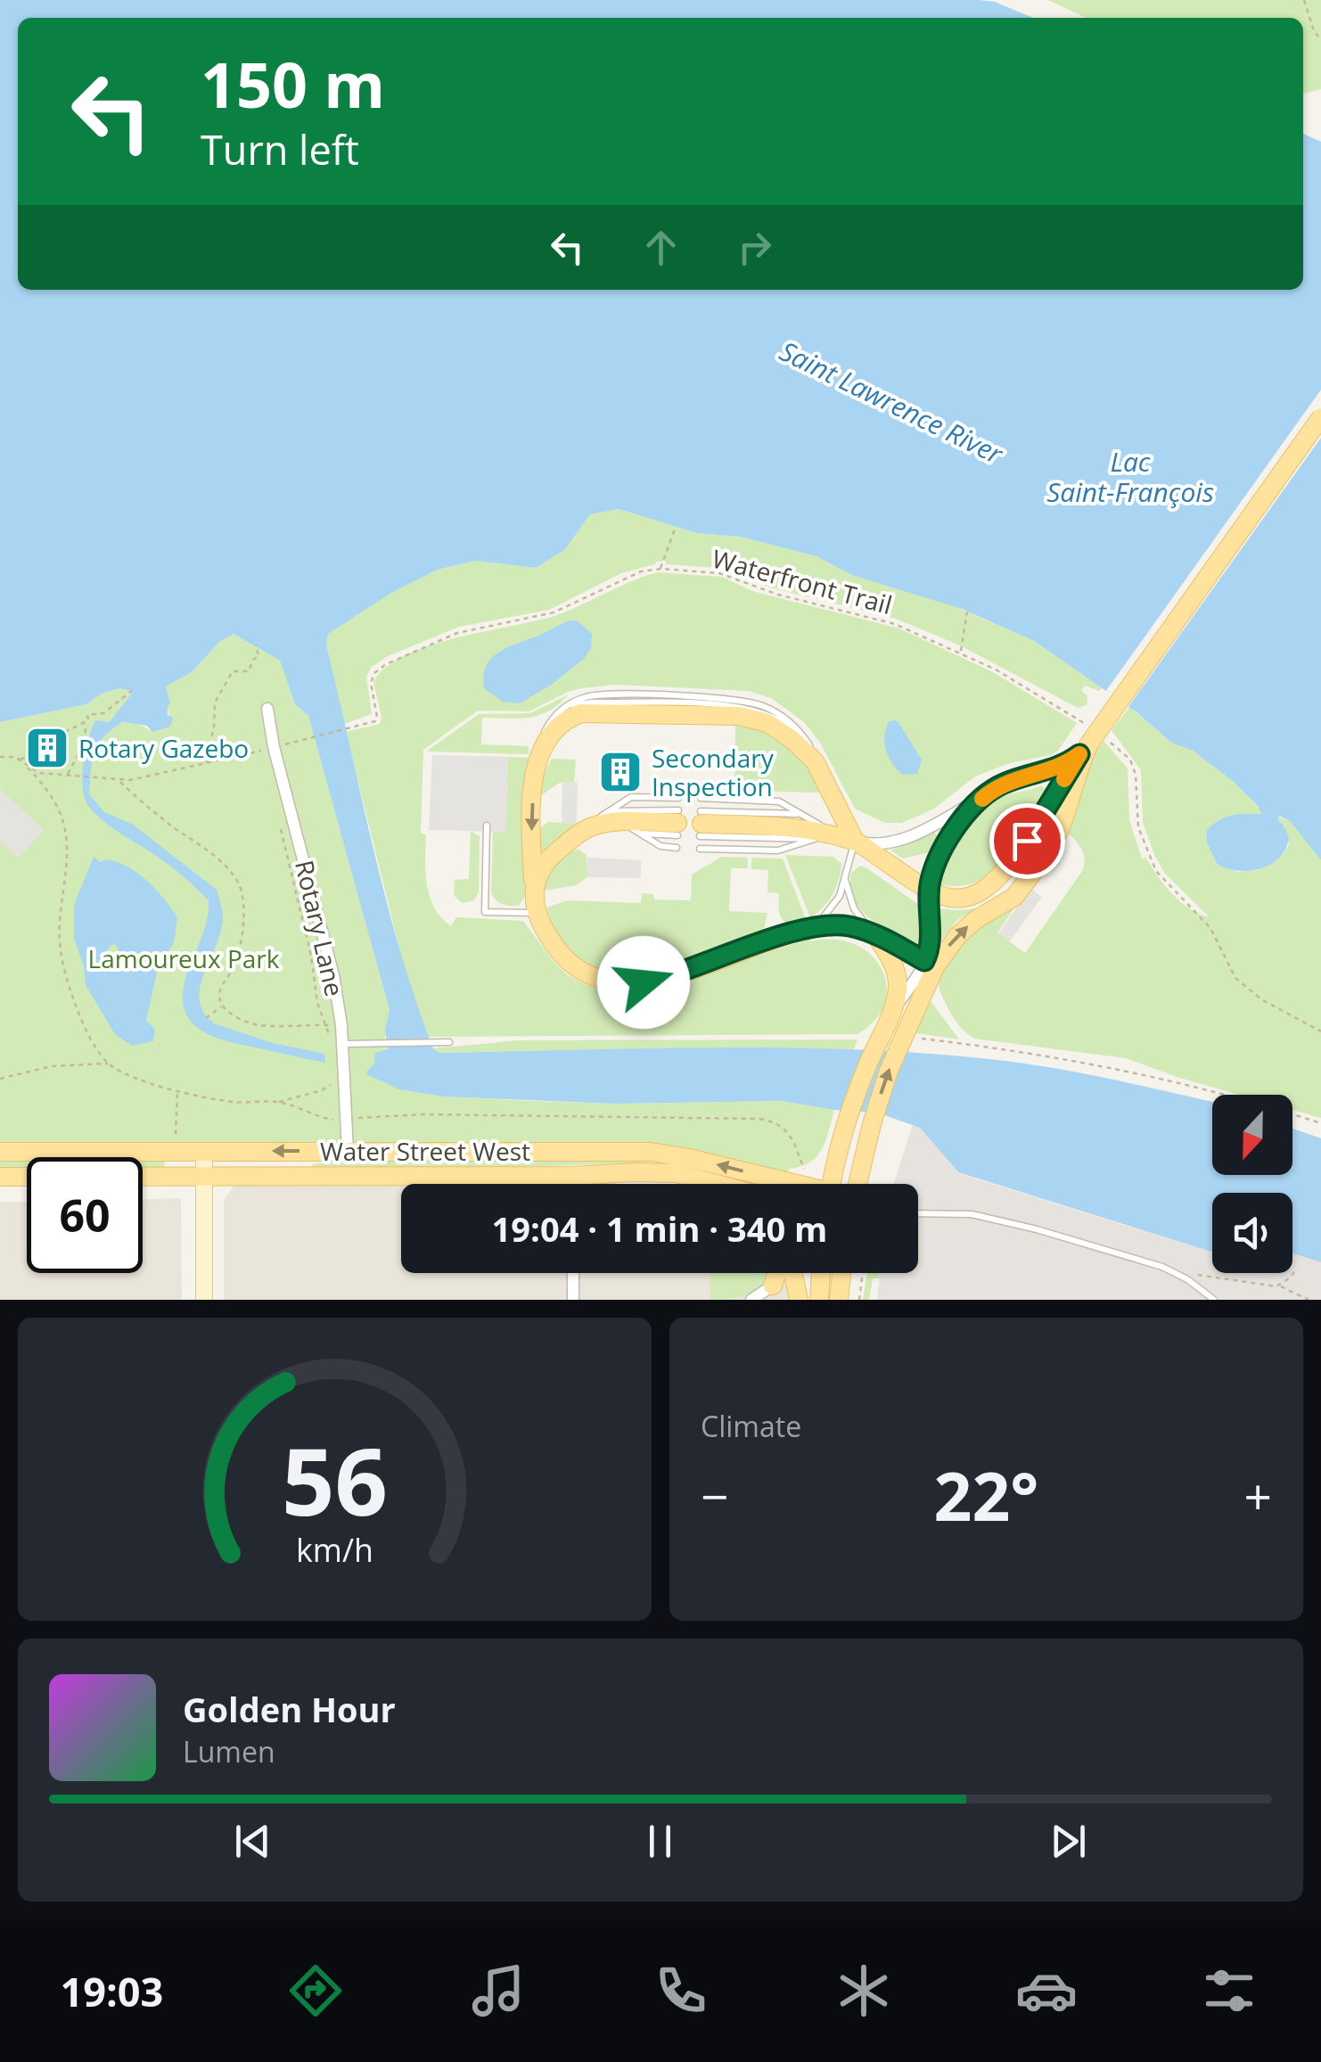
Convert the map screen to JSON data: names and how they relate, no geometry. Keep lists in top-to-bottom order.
{
  "streets": {
    "main road": ["Water Street West"],
    "street": ["Rotary Lane"],
    "path": ["Waterfront Trail"]
  },
  "crossings": [
    ["Waterfront Trail", "Rotary Lane"],
    ["Rotary Lane", "Water Street West"]
  ],
  "water": ["Saint Lawrence River", "Lac Saint-François"],
  "parks": ["Lamoureux Park"],
  "places": {
    "building": ["Rotary Gazebo", "Secondary Inspection"]
  },
  "north": "bottom",
  "page": {
    "turn": ["150 m", "Turn left"],
    "limit": "60",
    "trip": "19:04 · 1 min · 340 m",
    "tile": "Climate",
    "heat": ["−", "22°", "+"],
    "song": ["Golden Hour", "Lumen"],
    "tabs": "19:03",
    "gauge": ["56", "km/h"]
  }
}
